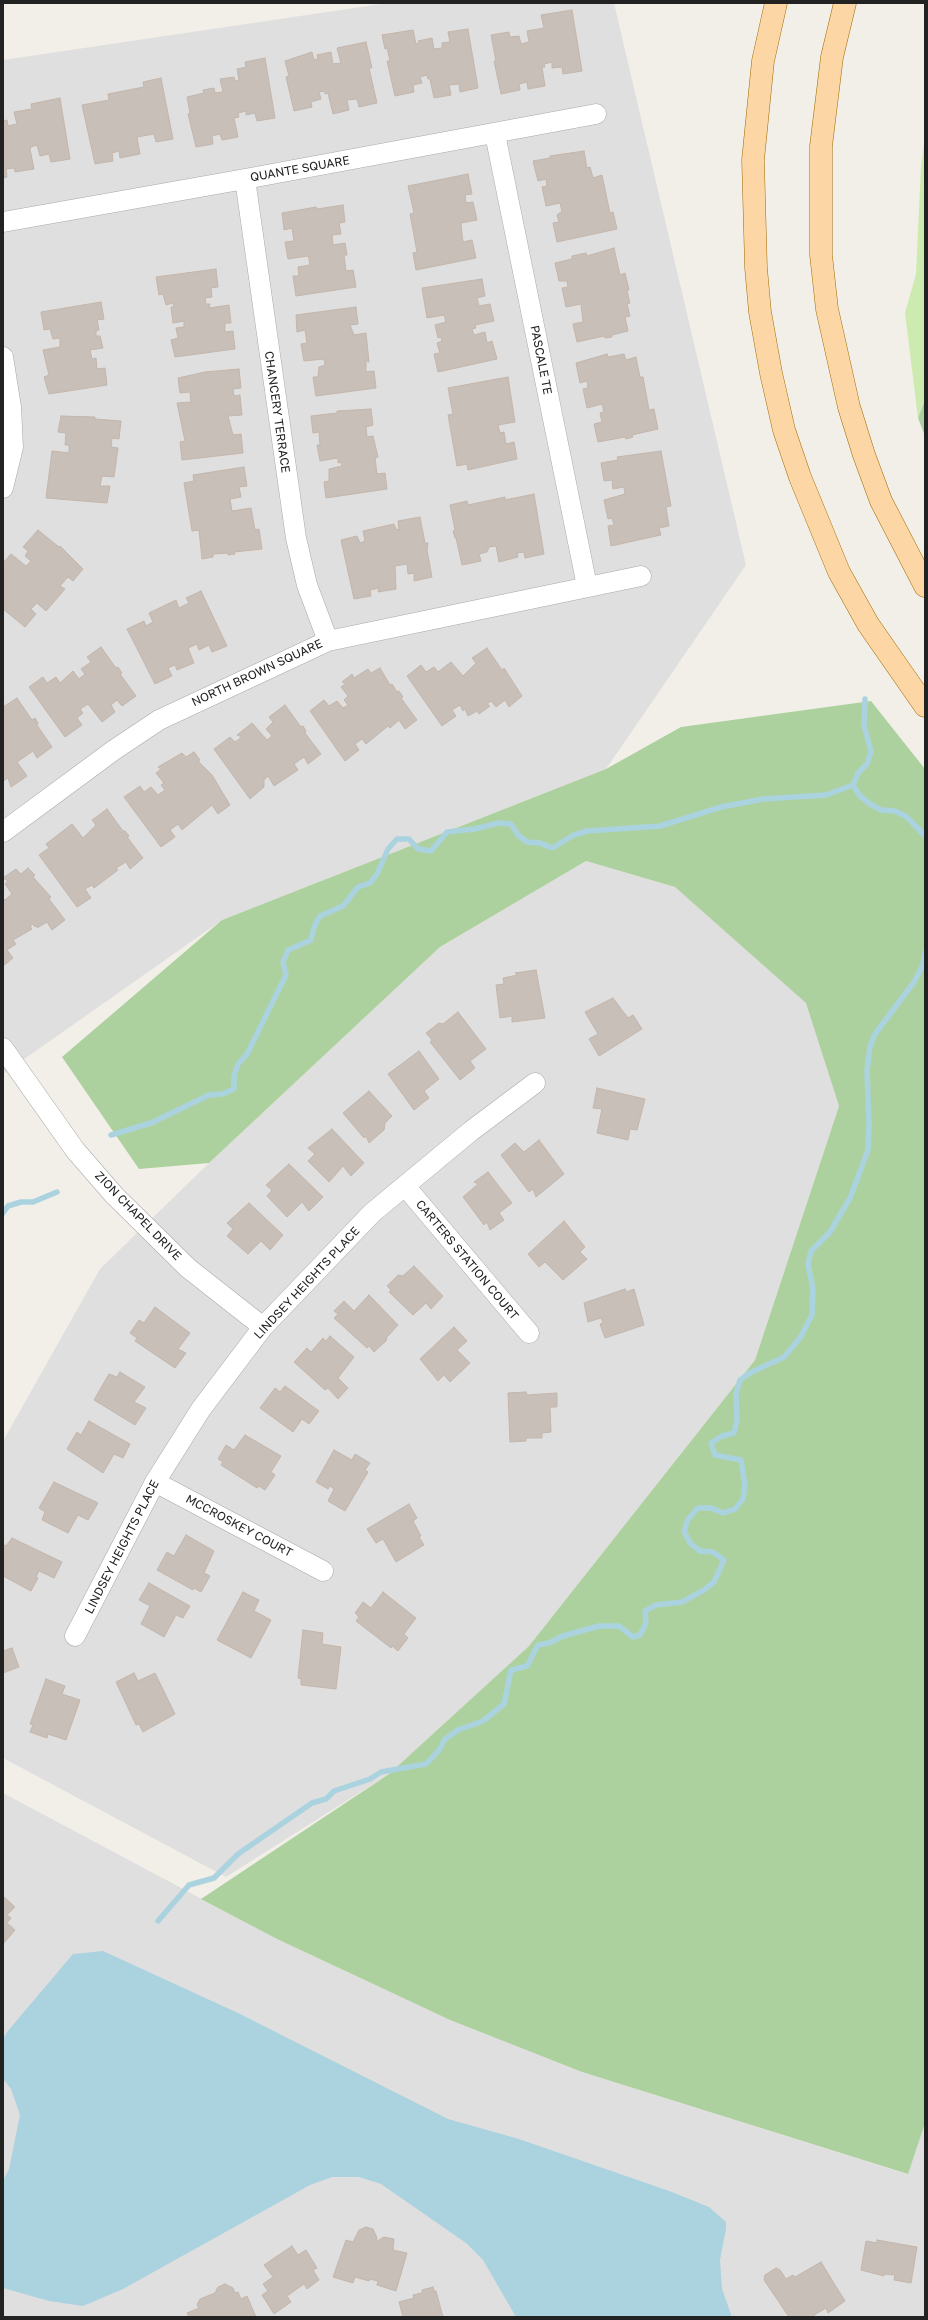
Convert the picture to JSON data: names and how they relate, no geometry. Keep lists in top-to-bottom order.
{
  "streets": {
    "street": [
      "QUANTE SQUARE",
      "PASCALE TE",
      "CHANCERY TERRACE",
      "NORTH BROWN SQUARE",
      "ZION CHAPEL DRIVE",
      "CARTERS STATION COURT",
      "LINDSEY HEIGHTS PLACE",
      "MCCROSKEY COURT"
    ]
  },
  "crossings": [
    ["QUANTE SQUARE", "PASCALE TE"],
    ["QUANTE SQUARE", "CHANCERY TERRACE"],
    ["PASCALE TE", "NORTH BROWN SQUARE"],
    ["CHANCERY TERRACE", "NORTH BROWN SQUARE"],
    ["ZION CHAPEL DRIVE", "LINDSEY HEIGHTS PLACE"],
    ["CARTERS STATION COURT", "LINDSEY HEIGHTS PLACE"],
    ["LINDSEY HEIGHTS PLACE", "MCCROSKEY COURT"]
  ]
}
